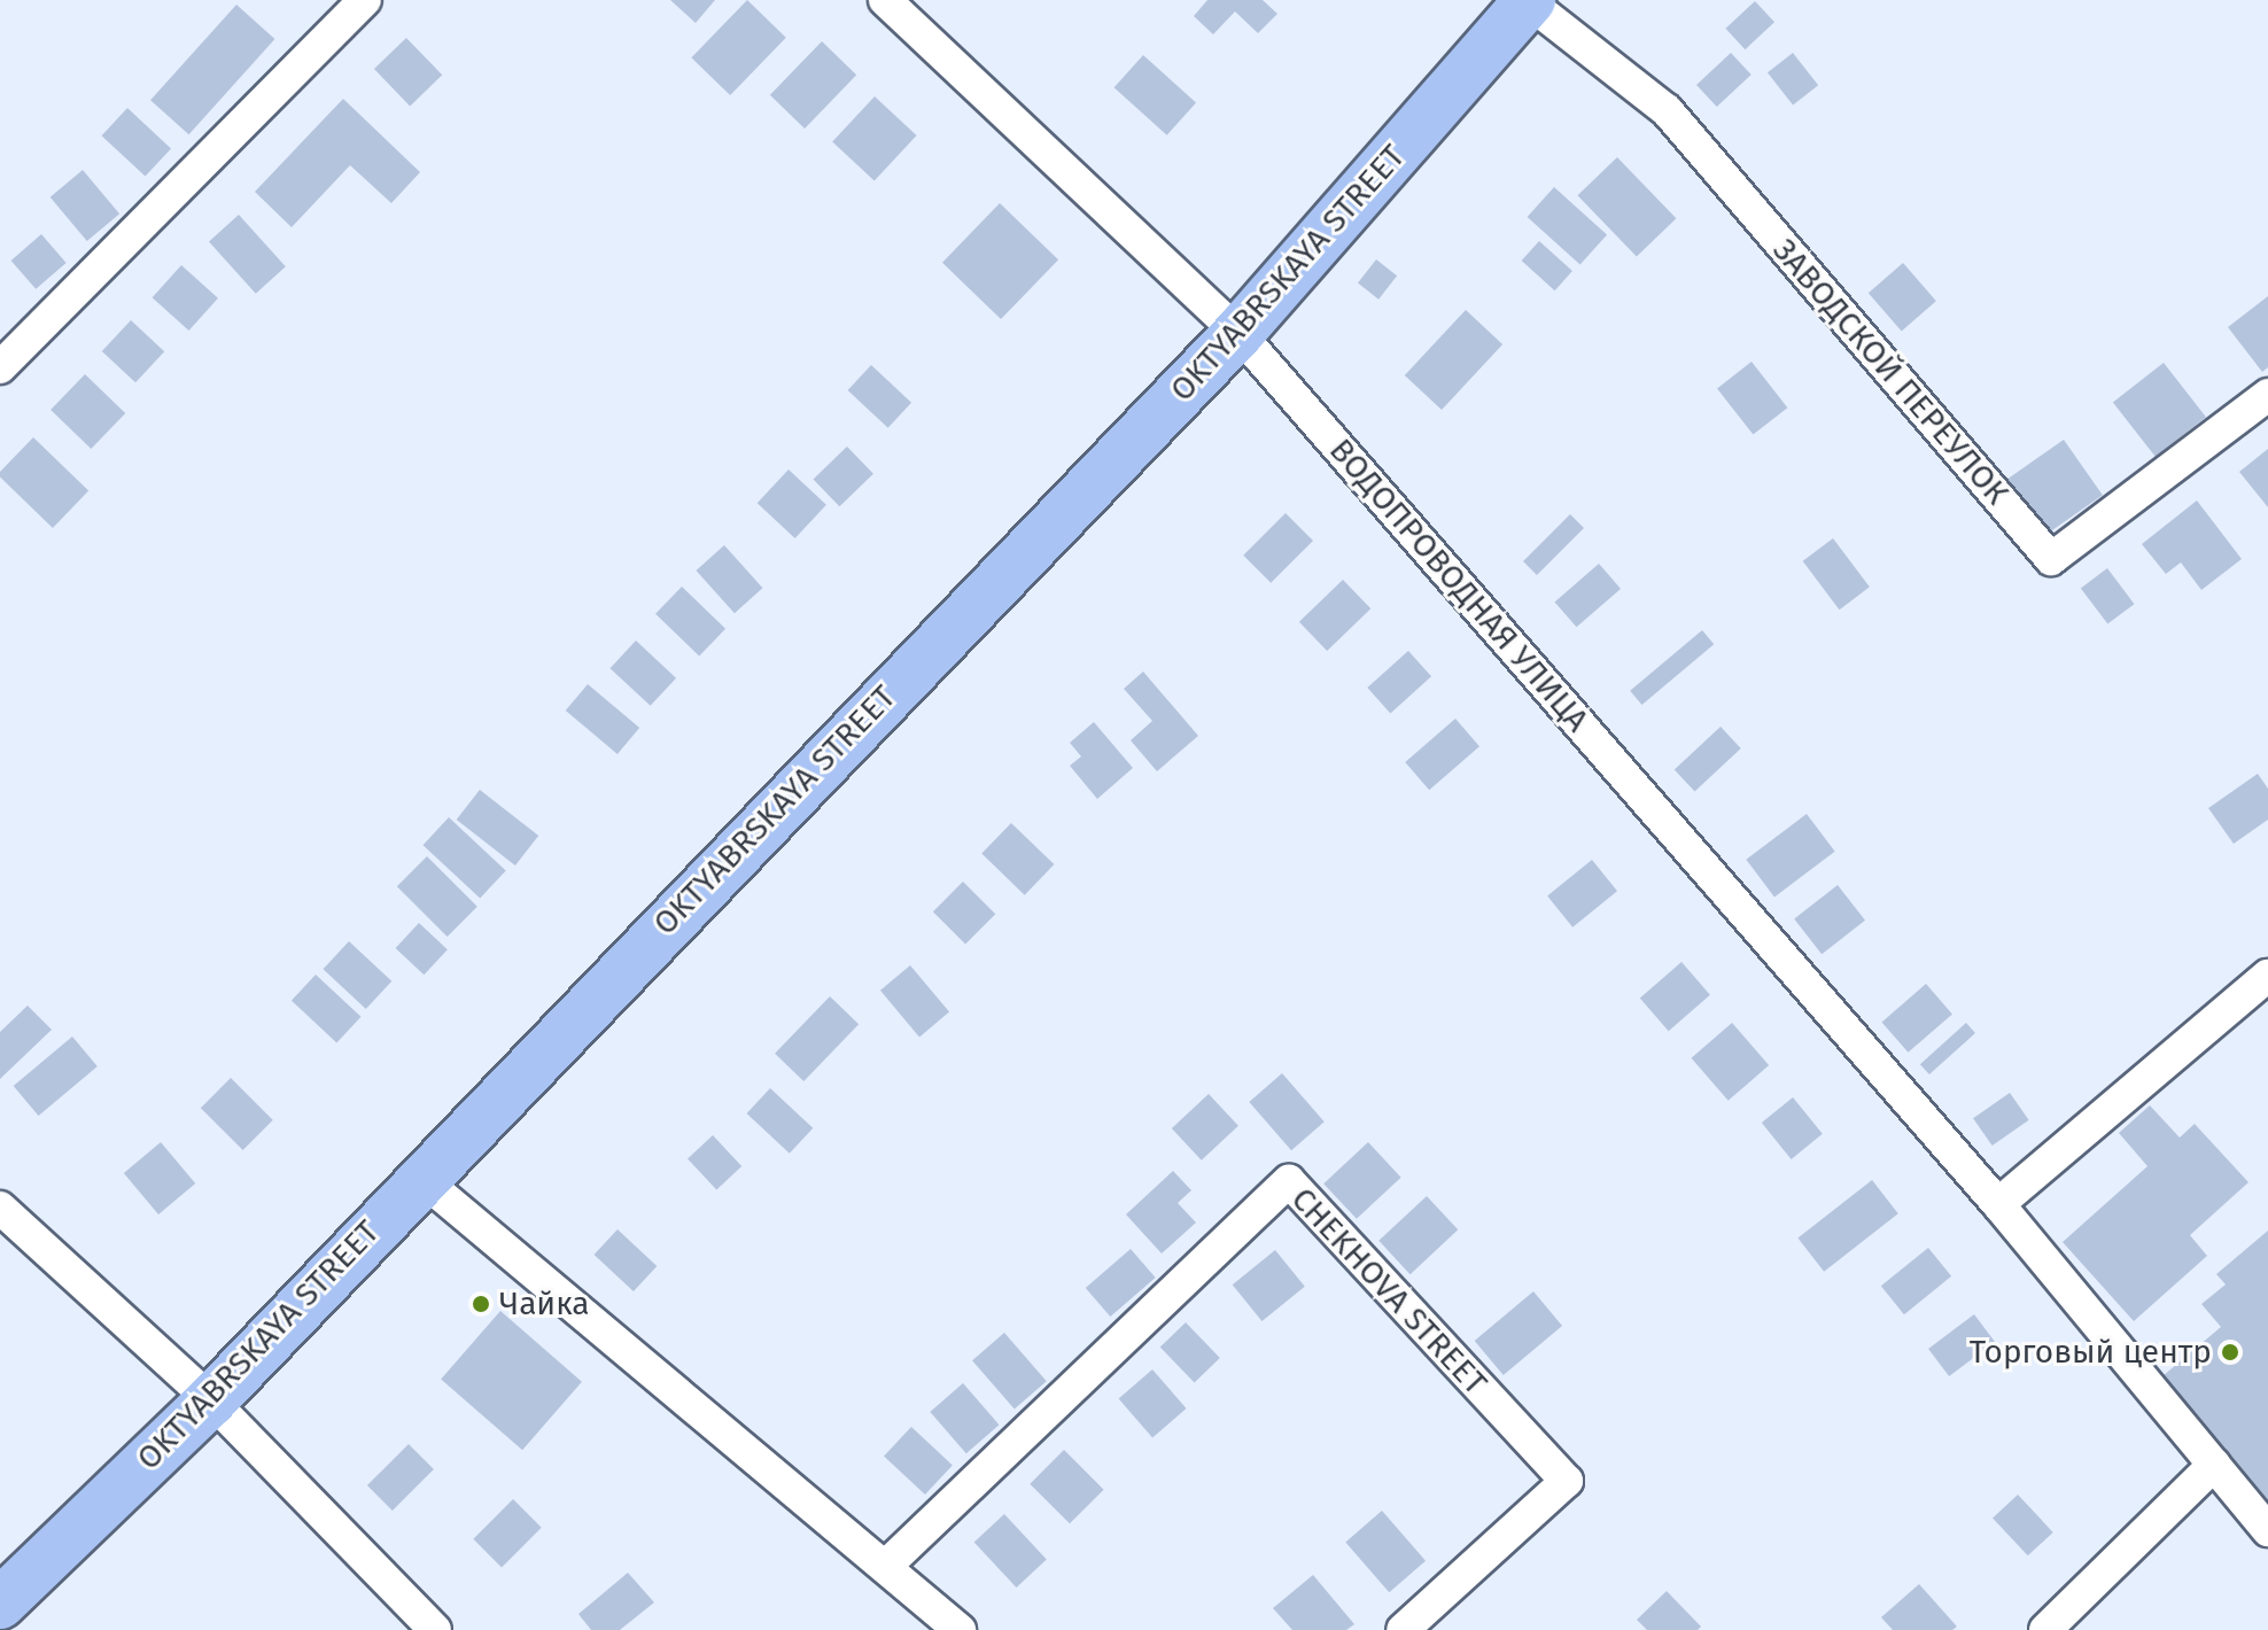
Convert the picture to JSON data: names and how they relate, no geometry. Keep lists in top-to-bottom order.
{
  "streets": {
    "main road": ["OKTYABRSKAYA STREET"],
    "street": ["ЗАВОДСКОЙ ПЕРЕУЛОК", "ВОДОПРОВОДНАЯ УЛИЦА", "CHEKHOVA STREET"]
  },
  "crossings": [
    ["OKTYABRSKAYA STREET", "ЗАВОДСКОЙ ПЕРЕУЛОК"],
    ["OKTYABRSKAYA STREET", "ВОДОПРОВОДНАЯ УЛИЦА"]
  ],
  "places": ["Чайка", "Торговый центр"]
}
